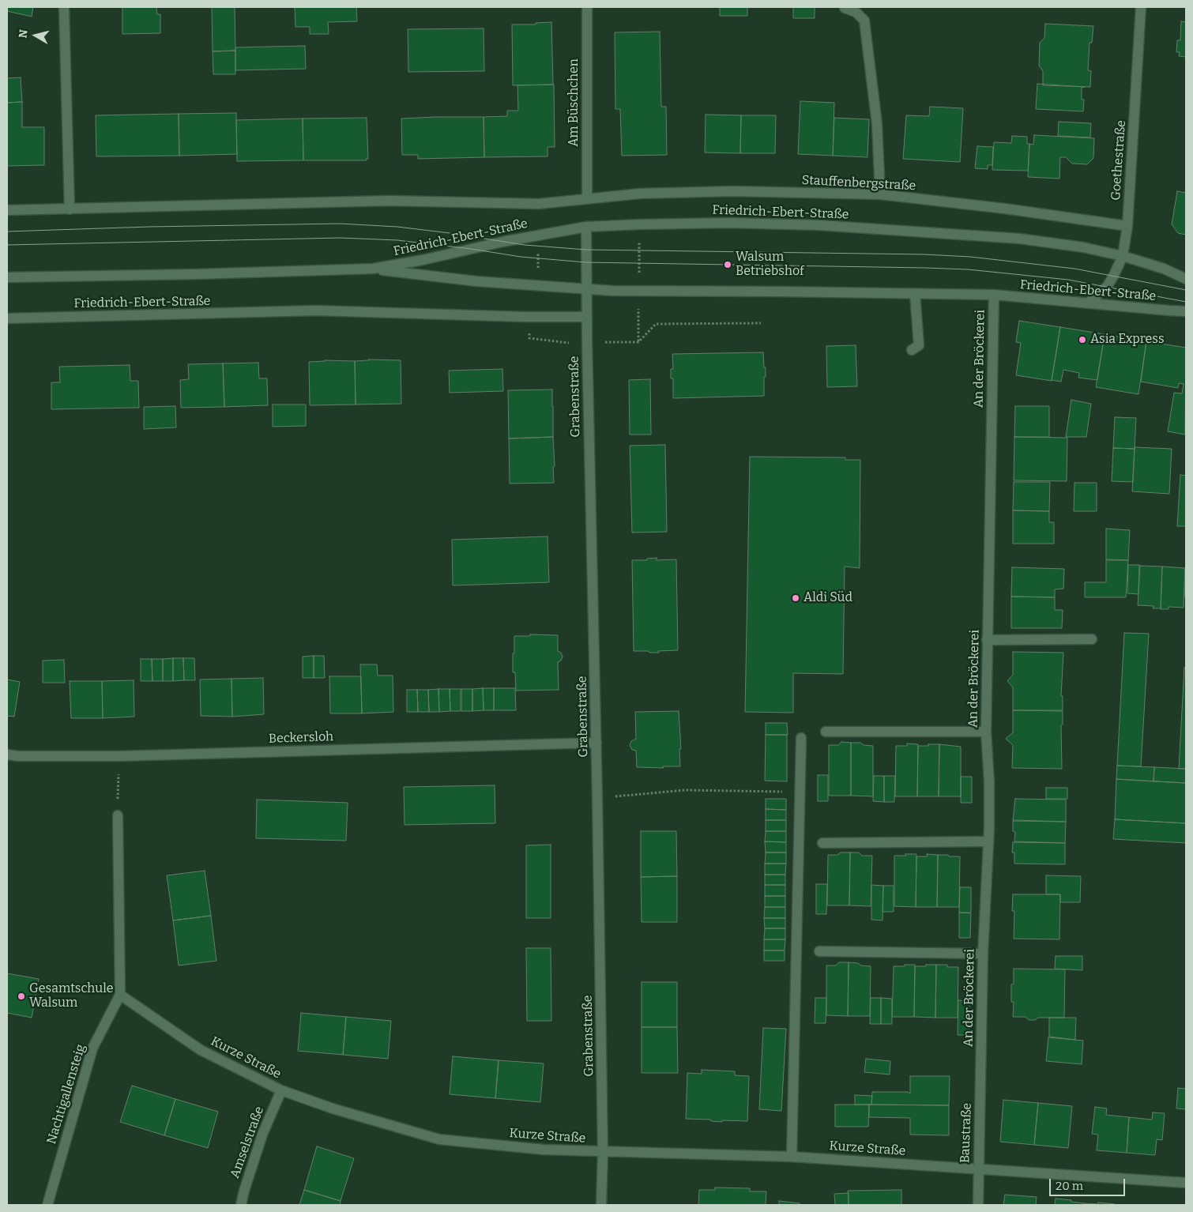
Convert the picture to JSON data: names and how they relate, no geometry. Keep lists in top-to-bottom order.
{
  "streets": {
    "street": [
      "Am Büschchen",
      "Goethestraße",
      "Stauffenbergstraße",
      "Friedrich-Ebert-Straße",
      "An der Bröckerei",
      "Grabenstraße",
      "Beckersloh",
      "Kurze Straße",
      "Nachtigallensteig",
      "Baustraße",
      "Amselstraße"
    ]
  },
  "crossings": [
    ["Am Büschchen", "Stauffenbergstraße"],
    ["Goethestraße", "Stauffenbergstraße"],
    ["Goethestraße", "Friedrich-Ebert-Straße"],
    ["Friedrich-Ebert-Straße", "An der Bröckerei"],
    ["Friedrich-Ebert-Straße", "Grabenstraße"],
    ["An der Bröckerei", "Baustraße"],
    ["Grabenstraße", "Beckersloh"],
    ["Grabenstraße", "Kurze Straße"],
    ["Kurze Straße", "Nachtigallensteig"],
    ["Kurze Straße", "Baustraße"],
    ["Kurze Straße", "Amselstraße"]
  ],
  "places": [
    "Walsum Betriebshof",
    "Asia Express",
    "Aldi Süd",
    "Gesamtschule Walsum"
  ],
  "scale_bar": "20 m",
  "north": "left"
}
